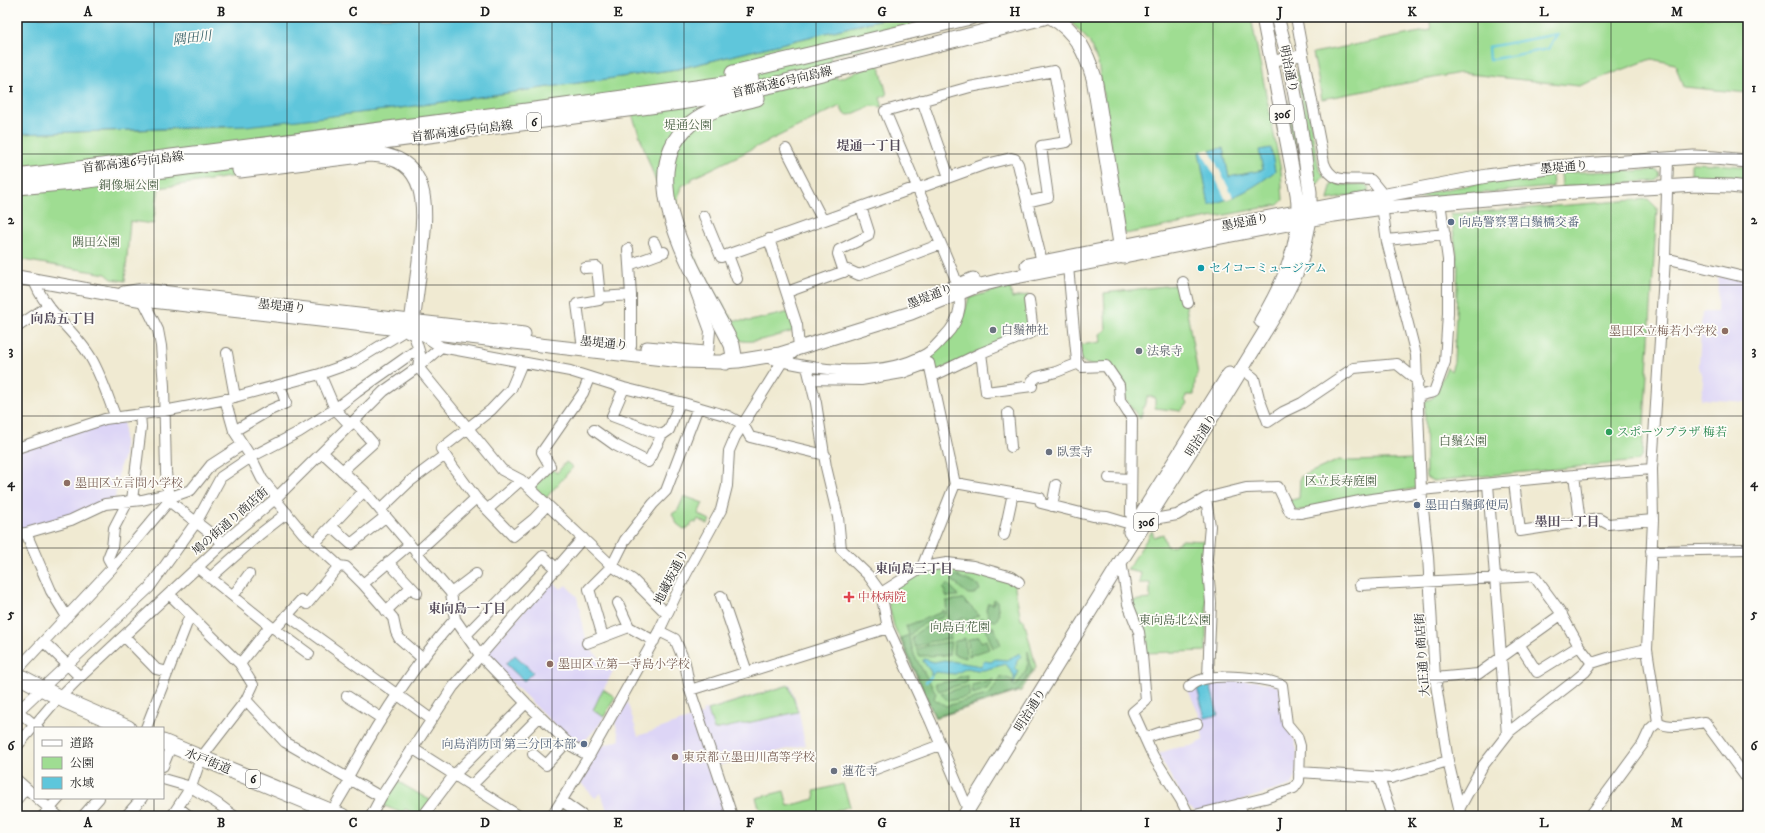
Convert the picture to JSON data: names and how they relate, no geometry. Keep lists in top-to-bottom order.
{
  "streets": {
    "highway": ["首都高速6号向島線", "6", "水戸街道"],
    "main road": ["明治通り", "306", "墨堤通り"],
    "street": ["鳩の街通り商店街", "地蔵坂通り", "大正通り商店街"]
  },
  "crossings": [
    ["明治通り", "墨堤通り"],
    ["墨堤通り", "地蔵坂通り"],
    ["墨堤通り", "大正通り商店街"]
  ],
  "districts": [
    "堤通一丁目",
    "向島五丁目",
    "墨田一丁目",
    "東向島三丁目",
    "東向島一丁目"
  ],
  "water": ["隅田川"],
  "parks": [
    "堤通公園",
    "銅像堀公園",
    "隅田公園",
    "白鬚公園",
    "区立長寿庭園",
    "東向島北公園",
    "向島百花園"
  ],
  "places": {
    "other": [
      "向島警察署白鬚橋交番",
      "セイコーミュージアム",
      "白鬚神社",
      "墨田区立梅若小学校",
      "法泉寺",
      "スポーツプラザ 梅若",
      "臥雲寺",
      "墨田区立言問小学校",
      "墨田白鬚郵便局",
      "墨田区立第一寺島小学校",
      "向島消防団 第三分団本部",
      "東京都立墨田川高等学校",
      "蓮花寺"
    ],
    "health": ["中林病院"]
  },
  "legend": ["道路", "公園", "水域"],
  "grid": {
    "columns": [
      "A",
      "B",
      "C",
      "D",
      "E",
      "F",
      "G",
      "H",
      "I",
      "J",
      "K",
      "L",
      "M"
    ],
    "rows": [
      "1",
      "2",
      "3",
      "4",
      "5",
      "6"
    ]
  }
}
